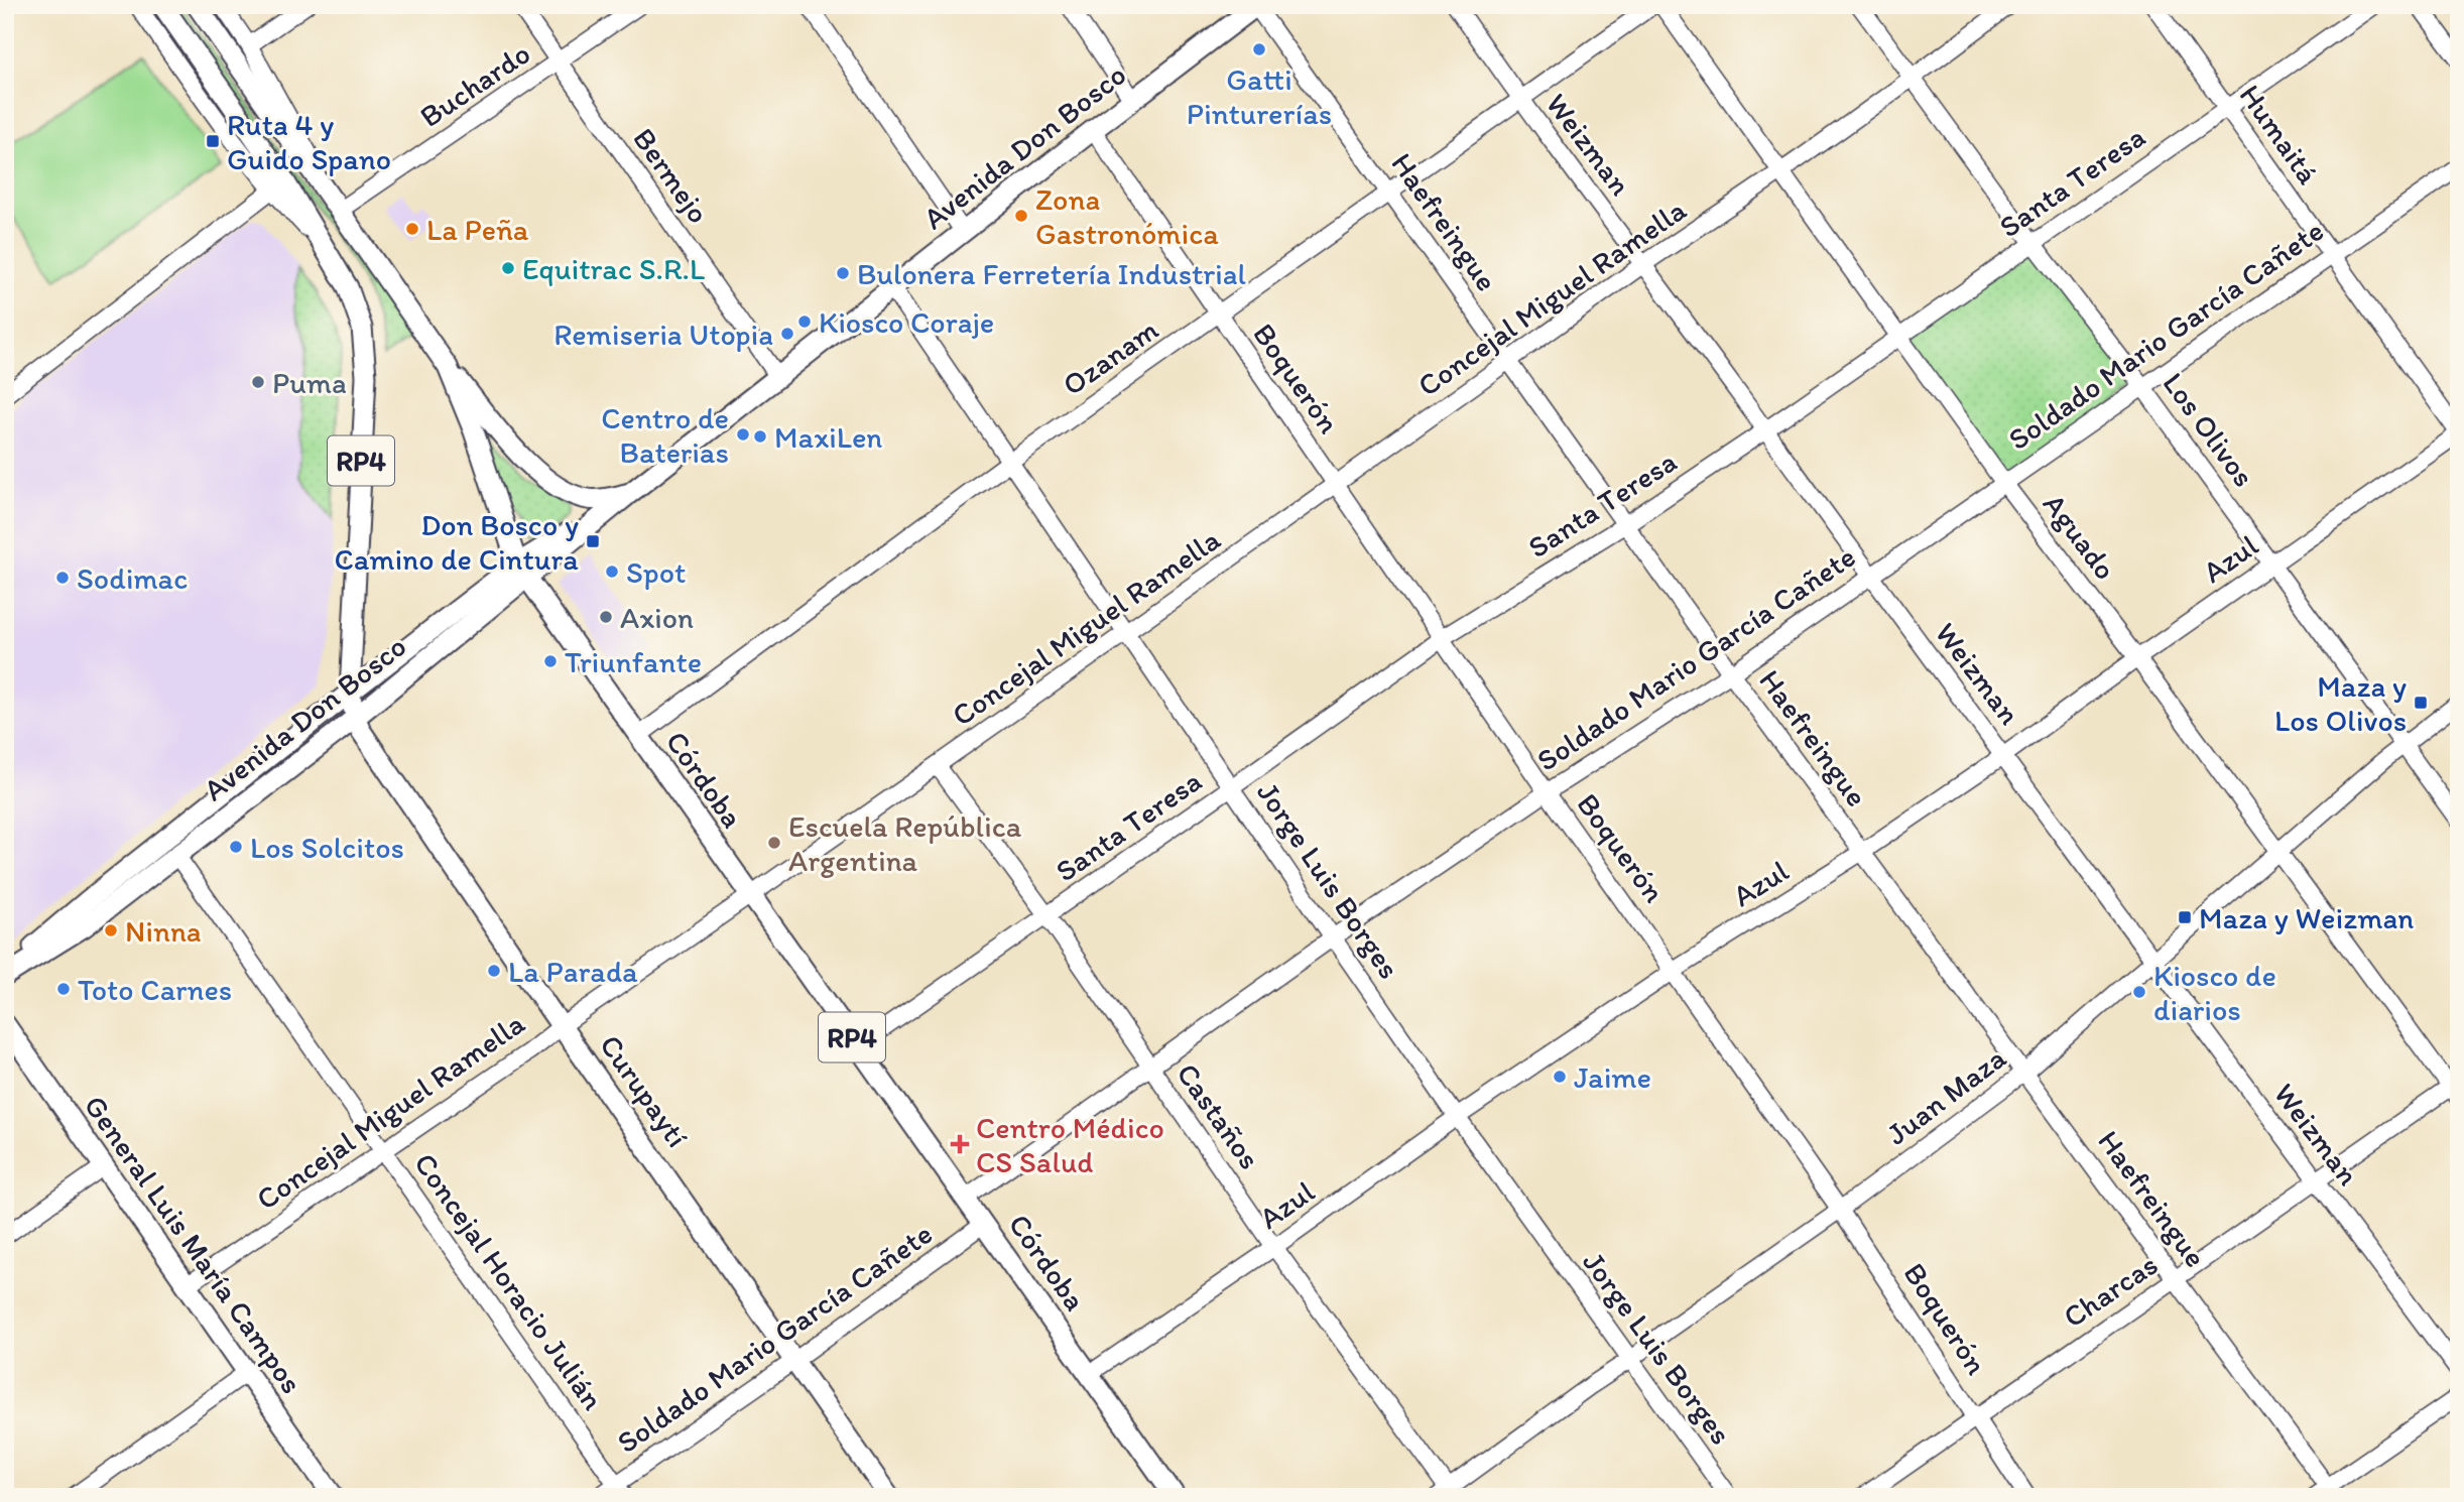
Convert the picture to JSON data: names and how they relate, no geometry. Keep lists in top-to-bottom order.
{
  "streets": {
    "main road": [
      "Avenida Don Bosco",
      "RP4",
      "Córdoba",
      "Curupaytí",
      "General Luis María Campos"
    ],
    "street": [
      "Buchardo",
      "Humaitá",
      "Weizman",
      "Bermejo",
      "Santa Teresa",
      "Haefreingue",
      "Concejal Miguel Ramella",
      "Soldado Mario García Cañete",
      "Ozanam",
      "Boquerón",
      "Los Olivos",
      "Aguado",
      "Azul",
      "Jorge Luis Borges",
      "Juan Maza",
      "Castaños",
      "Concejal Horacio Julián",
      "Charcas"
    ]
  },
  "crossings": [
    ["Buchardo", "Bermejo"],
    ["Buchardo", "RP4"],
    ["Humaitá", "Santa Teresa"],
    ["Humaitá", "Soldado Mario García Cañete"],
    ["Humaitá", "Azul"],
    ["Weizman", "Santa Teresa"],
    ["Weizman", "Concejal Miguel Ramella"],
    ["Weizman", "Soldado Mario García Cañete"],
    ["Weizman", "Ozanam"],
    ["Weizman", "Azul"],
    ["Weizman", "Juan Maza"],
    ["Weizman", "Charcas"],
    ["Avenida Don Bosco", "Bermejo"],
    ["Avenida Don Bosco", "Haefreingue"],
    ["Avenida Don Bosco", "Boquerón"],
    ["Avenida Don Bosco", "RP4"],
    ["Avenida Don Bosco", "Córdoba"],
    ["Avenida Don Bosco", "Jorge Luis Borges"],
    ["Avenida Don Bosco", "Curupaytí"],
    ["Avenida Don Bosco", "Concejal Horacio Julián"],
    ["Santa Teresa", "Haefreingue"],
    ["Santa Teresa", "Boquerón"],
    ["Santa Teresa", "Los Olivos"],
    ["Santa Teresa", "Aguado"],
    ["Santa Teresa", "Córdoba"],
    ["Santa Teresa", "Jorge Luis Borges"],
    ["Santa Teresa", "Castaños"],
    ["Haefreingue", "Concejal Miguel Ramella"],
    ["Haefreingue", "Soldado Mario García Cañete"],
    ["Haefreingue", "Ozanam"],
    ["Haefreingue", "Azul"],
    ["Haefreingue", "Juan Maza"],
    ["Haefreingue", "Charcas"],
    ["Concejal Miguel Ramella", "Boquerón"],
    ["Concejal Miguel Ramella", "Los Olivos"],
    ["Concejal Miguel Ramella", "Aguado"],
    ["Concejal Miguel Ramella", "Córdoba"],
    ["Concejal Miguel Ramella", "Jorge Luis Borges"],
    ["Concejal Miguel Ramella", "Curupaytí"],
    ["Concejal Miguel Ramella", "Castaños"],
    ["Concejal Miguel Ramella", "General Luis María Campos"],
    ["Concejal Miguel Ramella", "Concejal Horacio Julián"],
    ["Soldado Mario García Cañete", "Boquerón"],
    ["Soldado Mario García Cañete", "Los Olivos"],
    ["Soldado Mario García Cañete", "Aguado"],
    ["Soldado Mario García Cañete", "Córdoba"],
    ["Soldado Mario García Cañete", "Jorge Luis Borges"],
    ["Soldado Mario García Cañete", "Curupaytí"],
    ["Soldado Mario García Cañete", "Castaños"],
    ["Soldado Mario García Cañete", "Concejal Horacio Julián"],
    ["Ozanam", "Boquerón"],
    ["Ozanam", "Córdoba"],
    ["Ozanam", "Jorge Luis Borges"],
    ["Boquerón", "Azul"],
    ["Boquerón", "Juan Maza"],
    ["Boquerón", "Charcas"],
    ["Los Olivos", "Azul"],
    ["Los Olivos", "Juan Maza"],
    ["RP4", "Córdoba"],
    ["RP4", "Curupaytí"],
    ["Aguado", "Azul"],
    ["Aguado", "Juan Maza"],
    ["Aguado", "Charcas"],
    ["Azul", "Córdoba"],
    ["Azul", "Jorge Luis Borges"],
    ["Azul", "Castaños"],
    ["Jorge Luis Borges", "Juan Maza"],
    ["Juan Maza", "Castaños"]
  ],
  "places": {
    "other": [
      "Gatti Pinturerías",
      "Zona Gastronómica",
      "La Peña",
      "Equitrac S.R.L",
      "Bulonera Ferretería Industrial",
      "Kiosco Coraje",
      "Remiseria Utopia",
      "Puma",
      "Centro de Baterias",
      "MaxiLen",
      "Spot",
      "Sodimac",
      "Axion",
      "Triunfante",
      "Escuela República Argentina",
      "Los Solcitos",
      "Ninna",
      "La Parada",
      "Toto Carnes",
      "Kiosco de diarios",
      "Jaime"
    ],
    "transit": [
      "Ruta 4 y Guido Spano",
      "Don Bosco y Camino de Cintura",
      "Maza y Los Olivos",
      "Maza y Weizman"
    ],
    "health": ["Centro Médico CS Salud"]
  }
}
